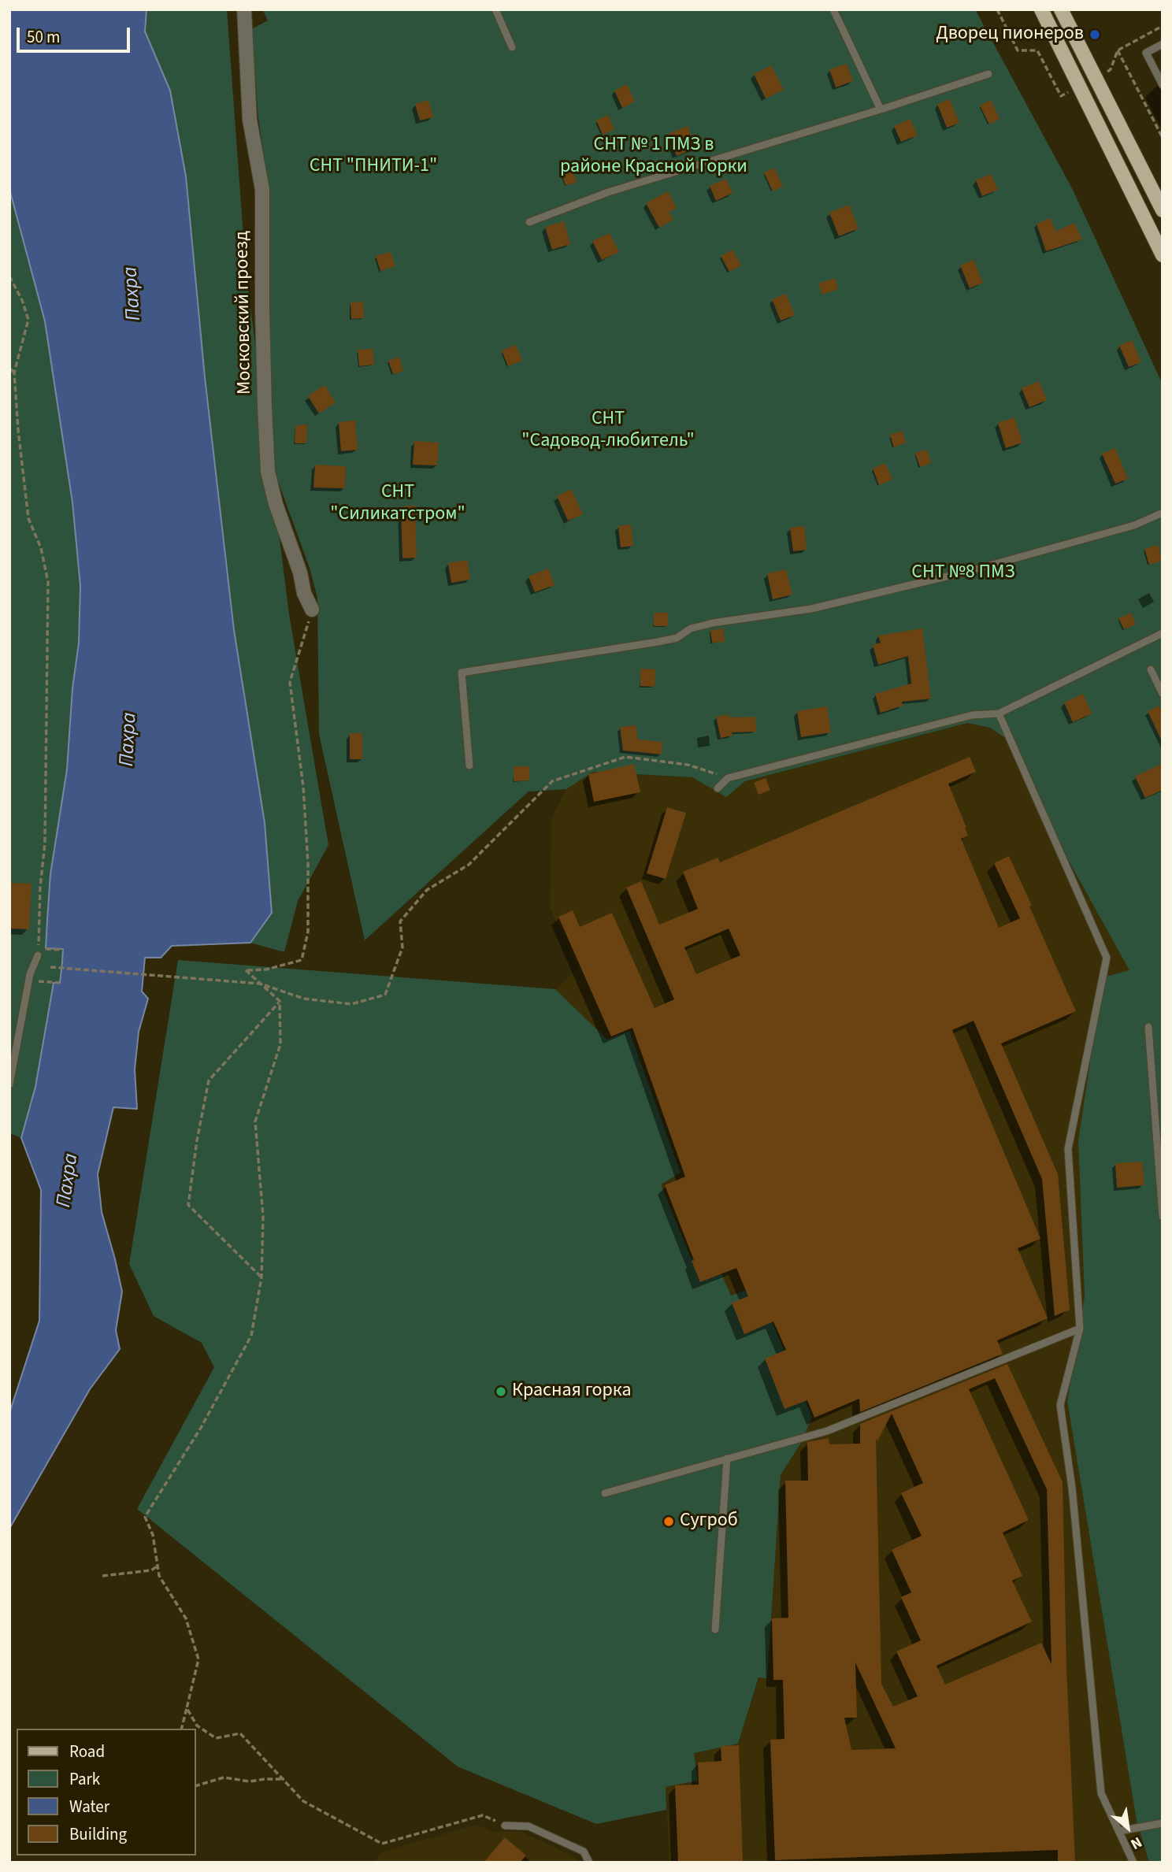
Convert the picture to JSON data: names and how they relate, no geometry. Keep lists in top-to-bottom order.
{
  "streets": {
    "street": ["Московский проезд"]
  },
  "water": ["Пахра"],
  "parks": [
    "СНТ № 1 ПМЗ в районе Красной Горки",
    "СНТ \"ПНИТИ-1\"",
    "СНТ \"Садовод-любитель\"",
    "СНТ \"Силикатстром\"",
    "СНТ №8 ПМЗ"
  ],
  "places": ["Дворец пионеров", "Красная горка", "Сугроб"],
  "legend": [
    "Road",
    "Park",
    "Water",
    "Building"
  ],
  "scale_bar": "50 m",
  "north": "bottom right"
}
